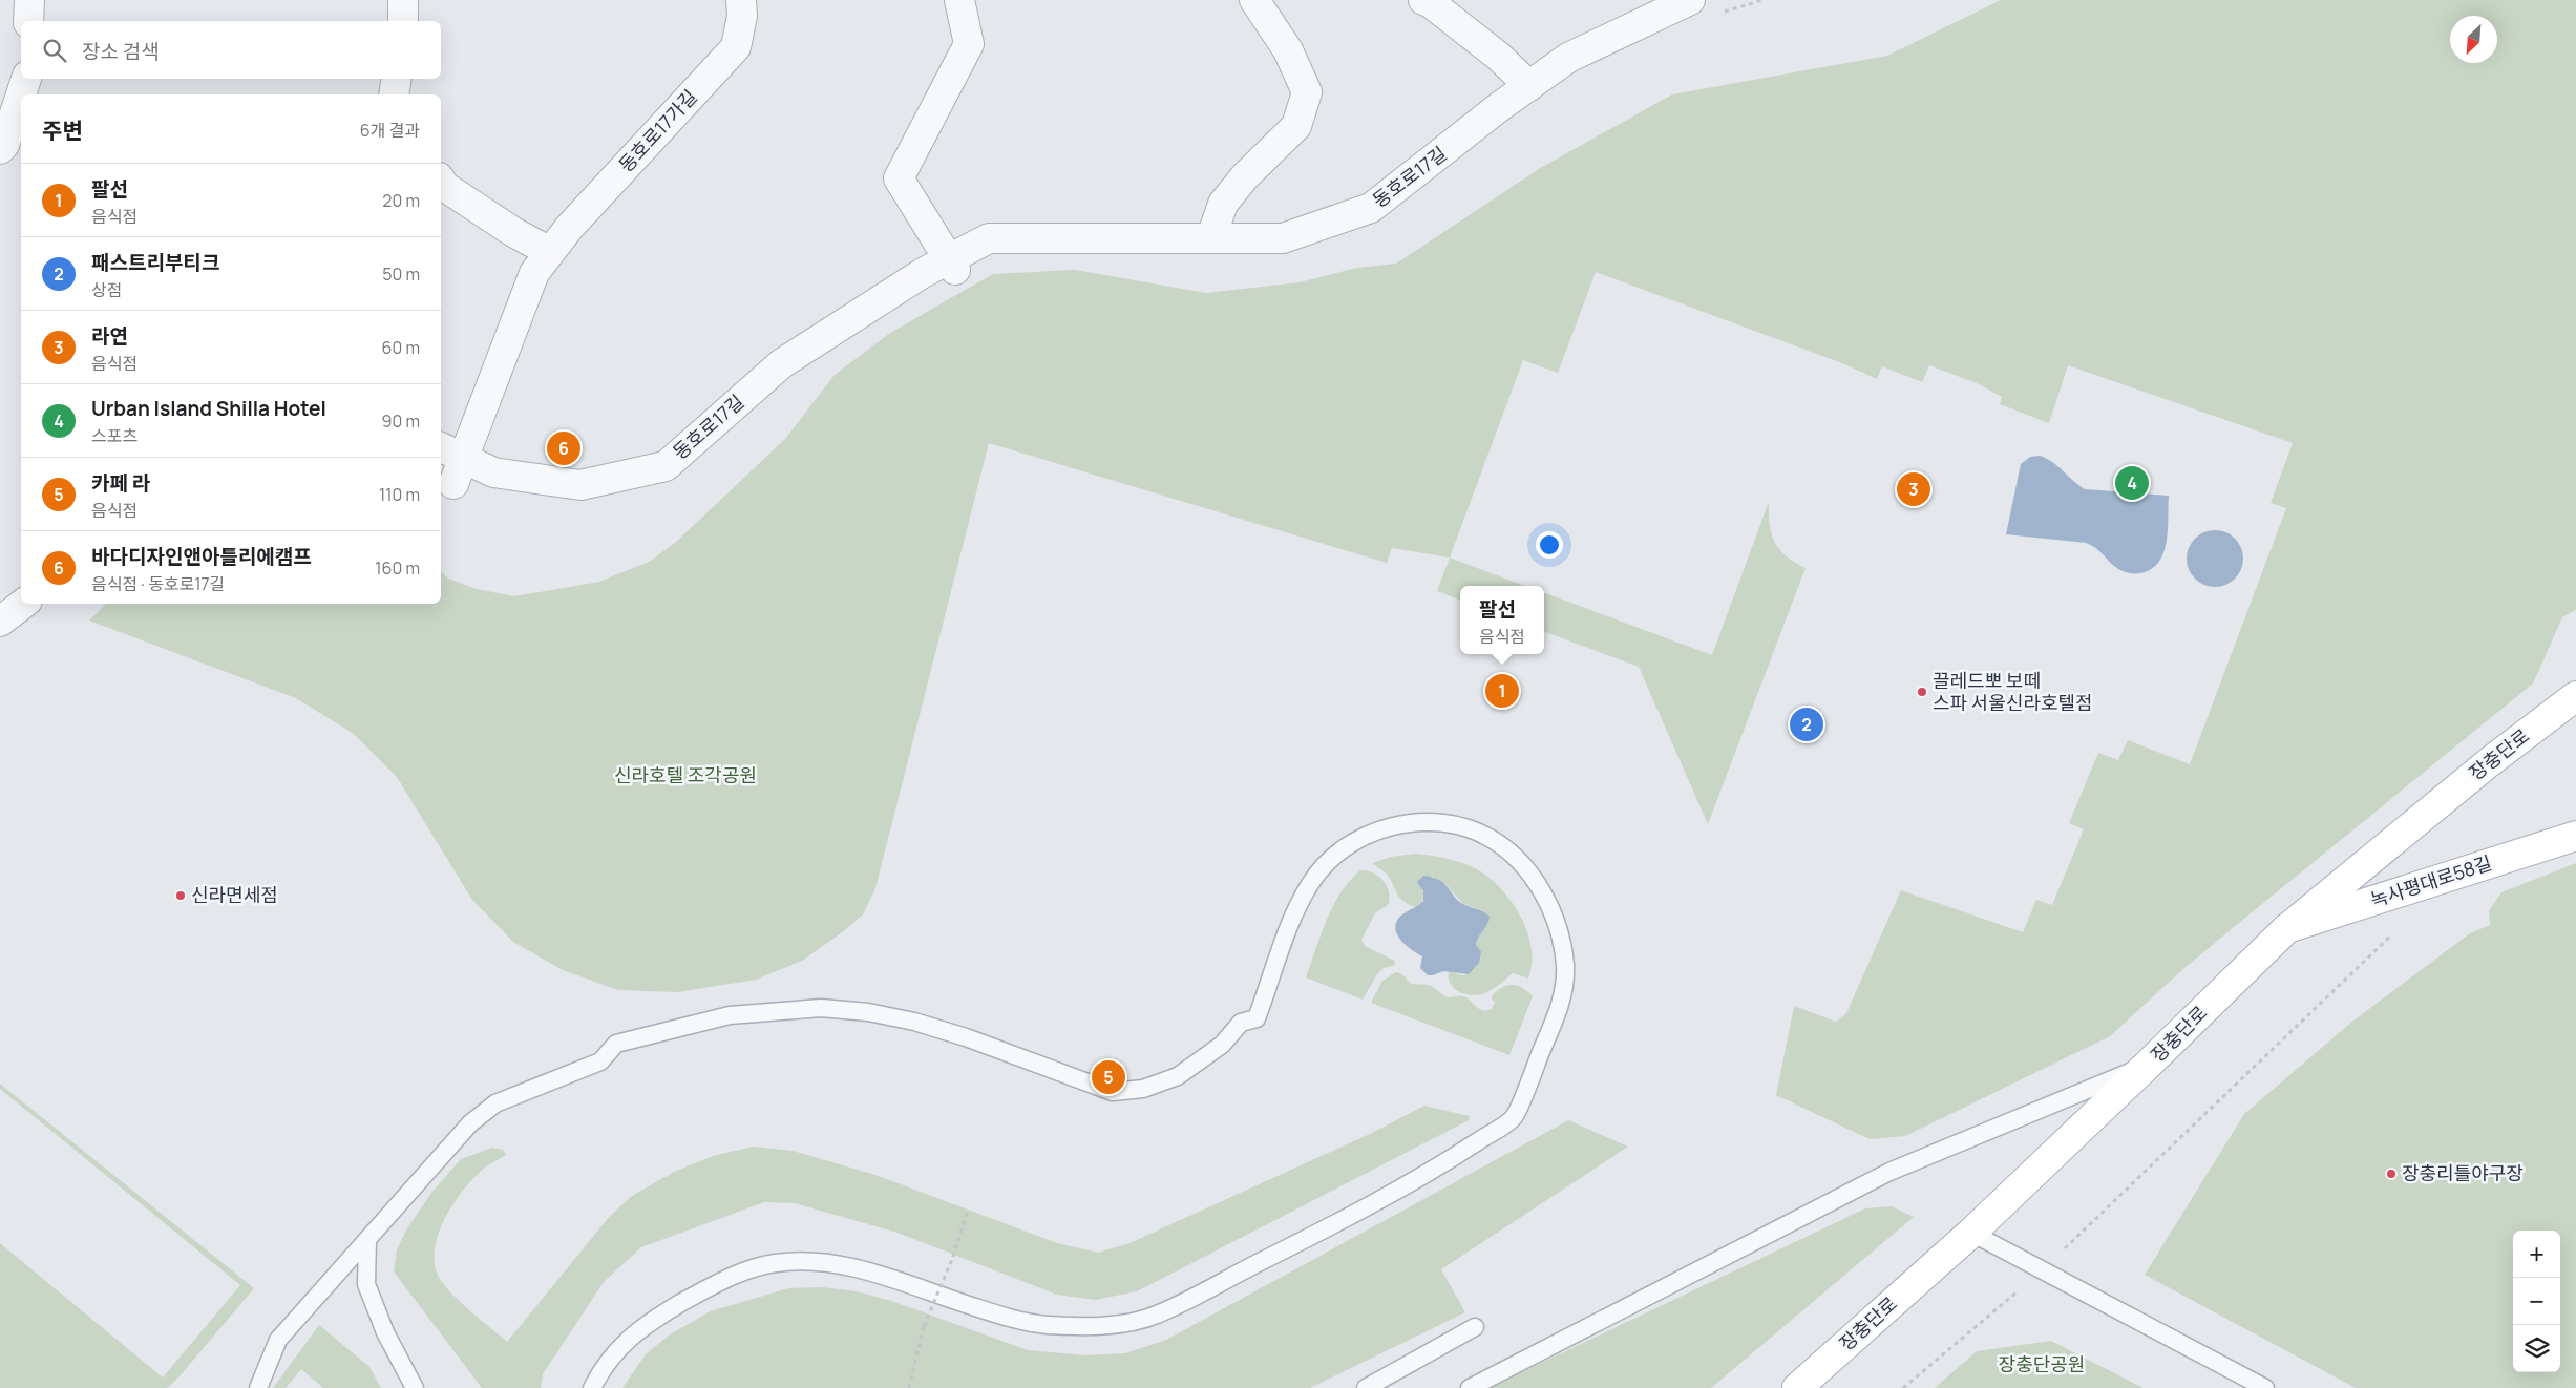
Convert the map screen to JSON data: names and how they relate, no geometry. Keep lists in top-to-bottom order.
{
  "streets": {
    "main road": ["장충단로", "녹사평대로58길"],
    "street": ["동호로17가길", "동호로17길"]
  },
  "crossings": [
    ["동호로17가길", "동호로17길"],
    ["장충단로", "녹사평대로58길"]
  ],
  "parks": ["신라호텔 조각공원", "장충단공원"],
  "places": ["끌레드뽀 보떼 스파 서울신라호텔점", "신라면세점", "장충리틀야구장"],
  "north": "bottom left",
  "page": {
    "search": "장소 검색",
    "heading": ["주변", "6개 결과"],
    "list": [
      {
        "mark": "1",
        "name": "팔선",
        "note": "음식점",
        "value": "20 m"
      },
      {
        "mark": "2",
        "name": "패스트리부티크",
        "note": "상점",
        "value": "50 m"
      },
      {
        "mark": "3",
        "name": "라연",
        "note": "음식점",
        "value": "60 m"
      },
      {
        "mark": "4",
        "name": "Urban Island Shilla Hotel",
        "note": "스포츠",
        "value": "90 m"
      },
      {
        "mark": "5",
        "name": "카페 라",
        "note": "음식점",
        "value": "110 m"
      },
      {
        "mark": "6",
        "name": "바다디자인앤아틀리에캠프",
        "note": "음식점 · 동호로17길",
        "value": "160 m"
      }
    ],
    "pins": [
      "6",
      "4",
      "3",
      "1",
      "2",
      "5"
    ],
    "popup": ["팔선", "음식점"],
    "map_buttons": ["+", "−"]
  }
}
